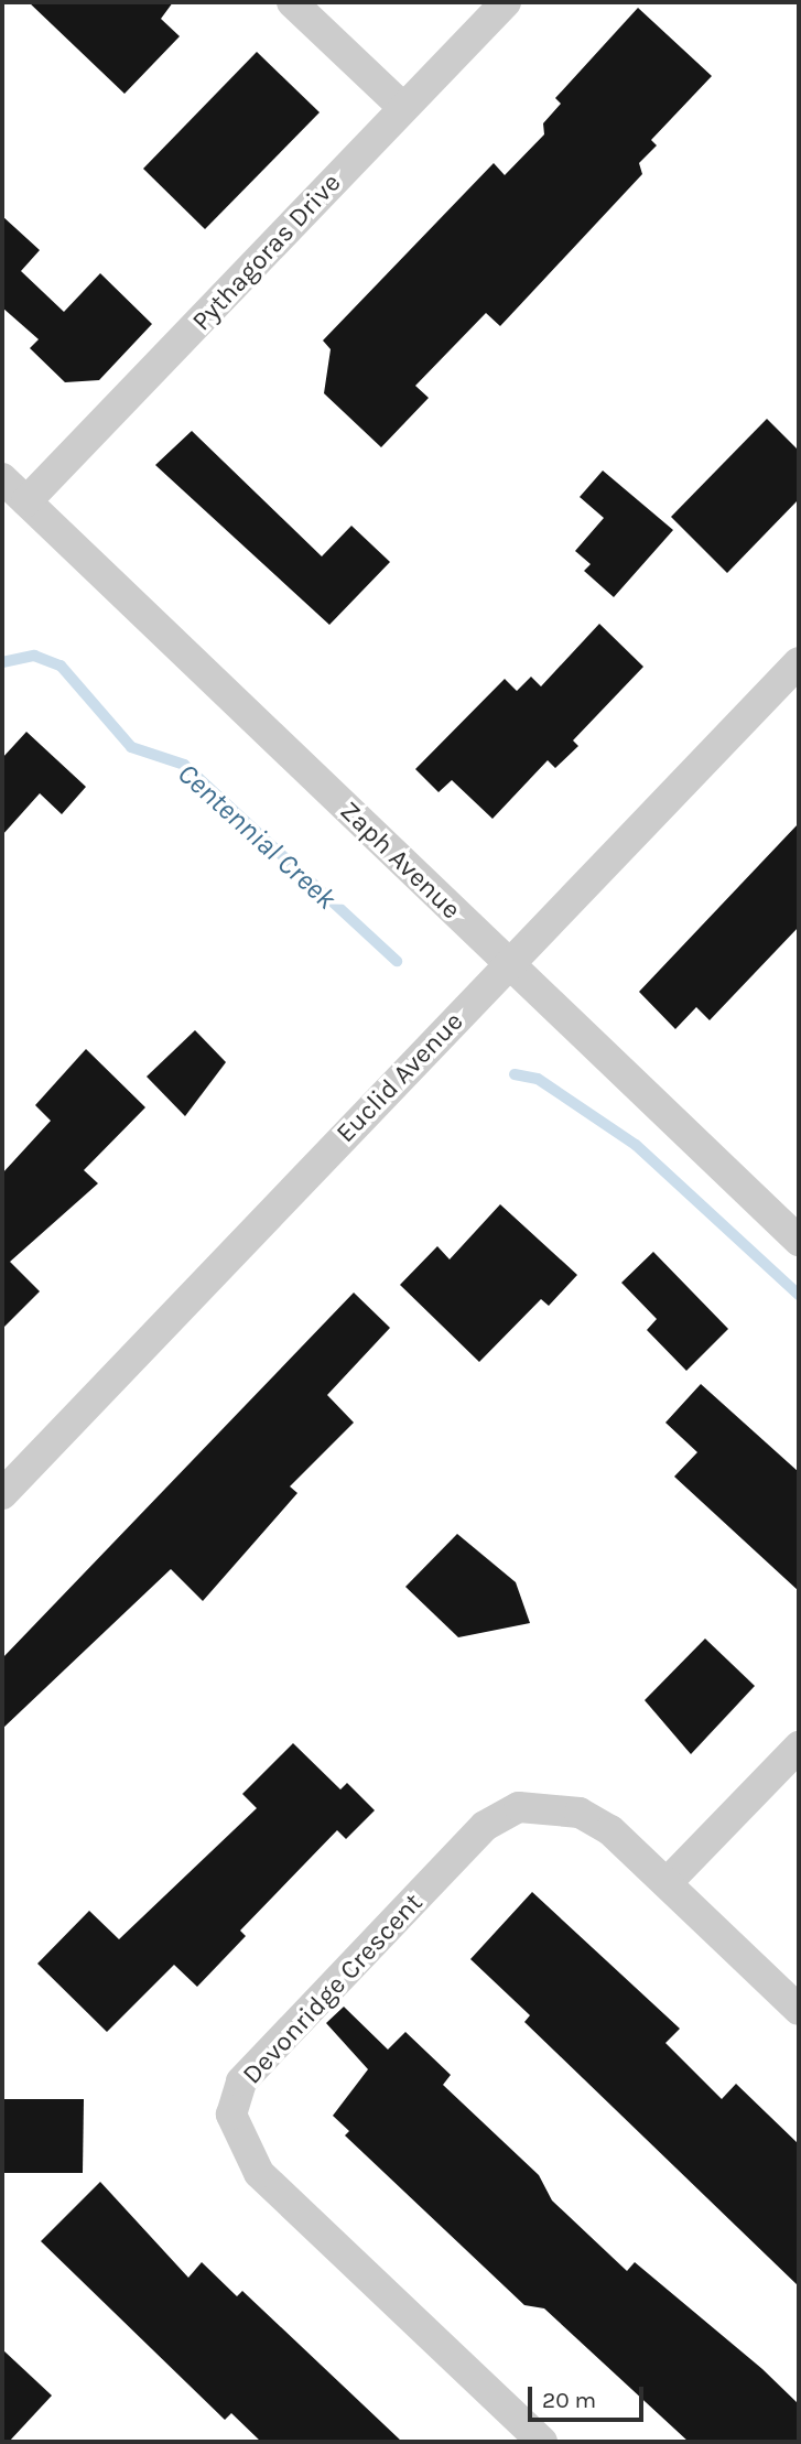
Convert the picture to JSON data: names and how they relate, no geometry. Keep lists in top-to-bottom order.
{
  "streets": {
    "street": [
      "Pythagoras Drive",
      "Zaph Avenue",
      "Euclid Avenue",
      "Devonridge Crescent"
    ]
  },
  "crossings": [
    ["Pythagoras Drive", "Zaph Avenue"],
    ["Zaph Avenue", "Euclid Avenue"]
  ],
  "water": ["Centennial Creek"],
  "scale_bar": "20 m"
}
